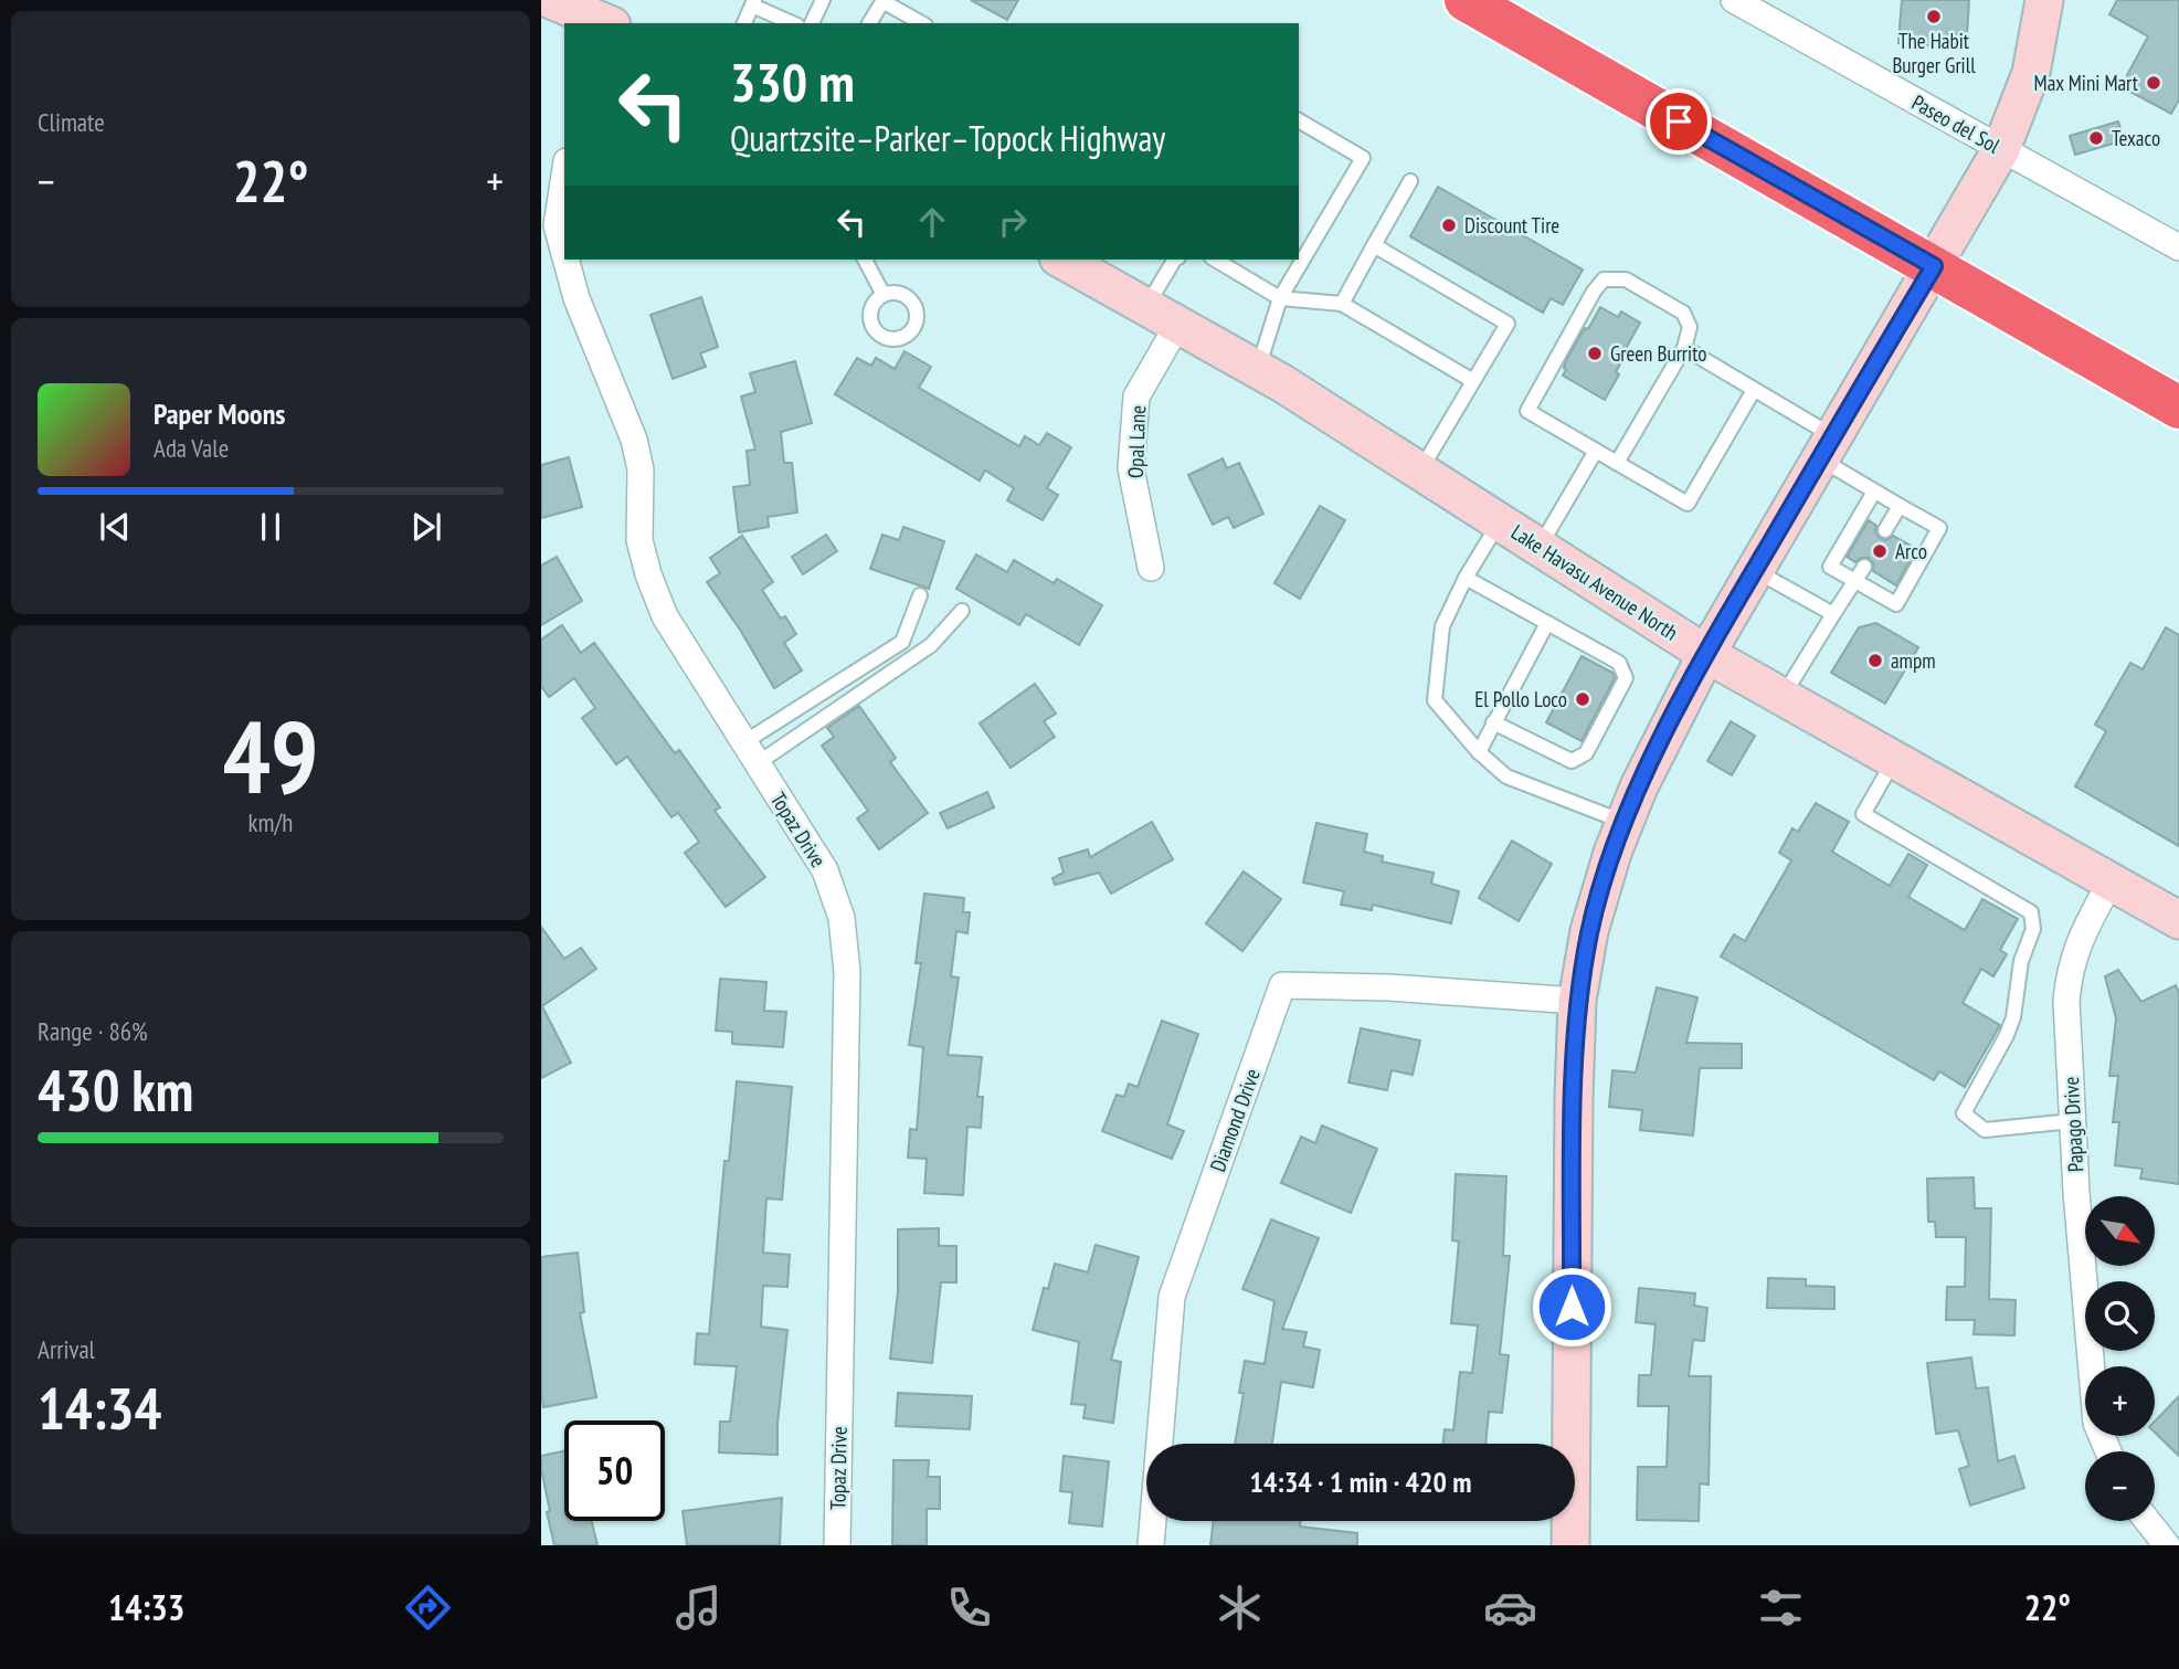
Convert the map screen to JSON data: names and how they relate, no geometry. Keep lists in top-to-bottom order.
{
  "streets": {
    "main road": ["Lake Havasu Avenue North"],
    "street": [
      "Paseo del Sol",
      "Opal Lane",
      "Topaz Drive",
      "Diamond Drive",
      "Papago Drive"
    ]
  },
  "crossings": [
    ["Opal Lane", "Lake Havasu Avenue North"],
    ["Lake Havasu Avenue North", "Papago Drive"]
  ],
  "places": [
    "The Habit Burger Grill",
    "Max Mini Mart",
    "Texaco",
    "Discount Tire",
    "Green Burrito",
    "Arco",
    "ampm",
    "El Pollo Loco"
  ],
  "north": "bottom right",
  "page": {
    "tile": [
      "Climate",
      ["49", "km/h"],
      ["Range · 86%", "430 km"],
      ["Arrival", "14:34"]
    ],
    "turn": ["330 m", "Quartzsite–Parker–Topock Highway"],
    "heat": ["−", "22°", "+"],
    "song": ["Paper Moons", "Ada Vale"],
    "map_buttons": ["+", "−"],
    "limit": "50",
    "trip": "14:34 · 1 min · 420 m",
    "tabs": ["14:33", "22°"]
  }
}
